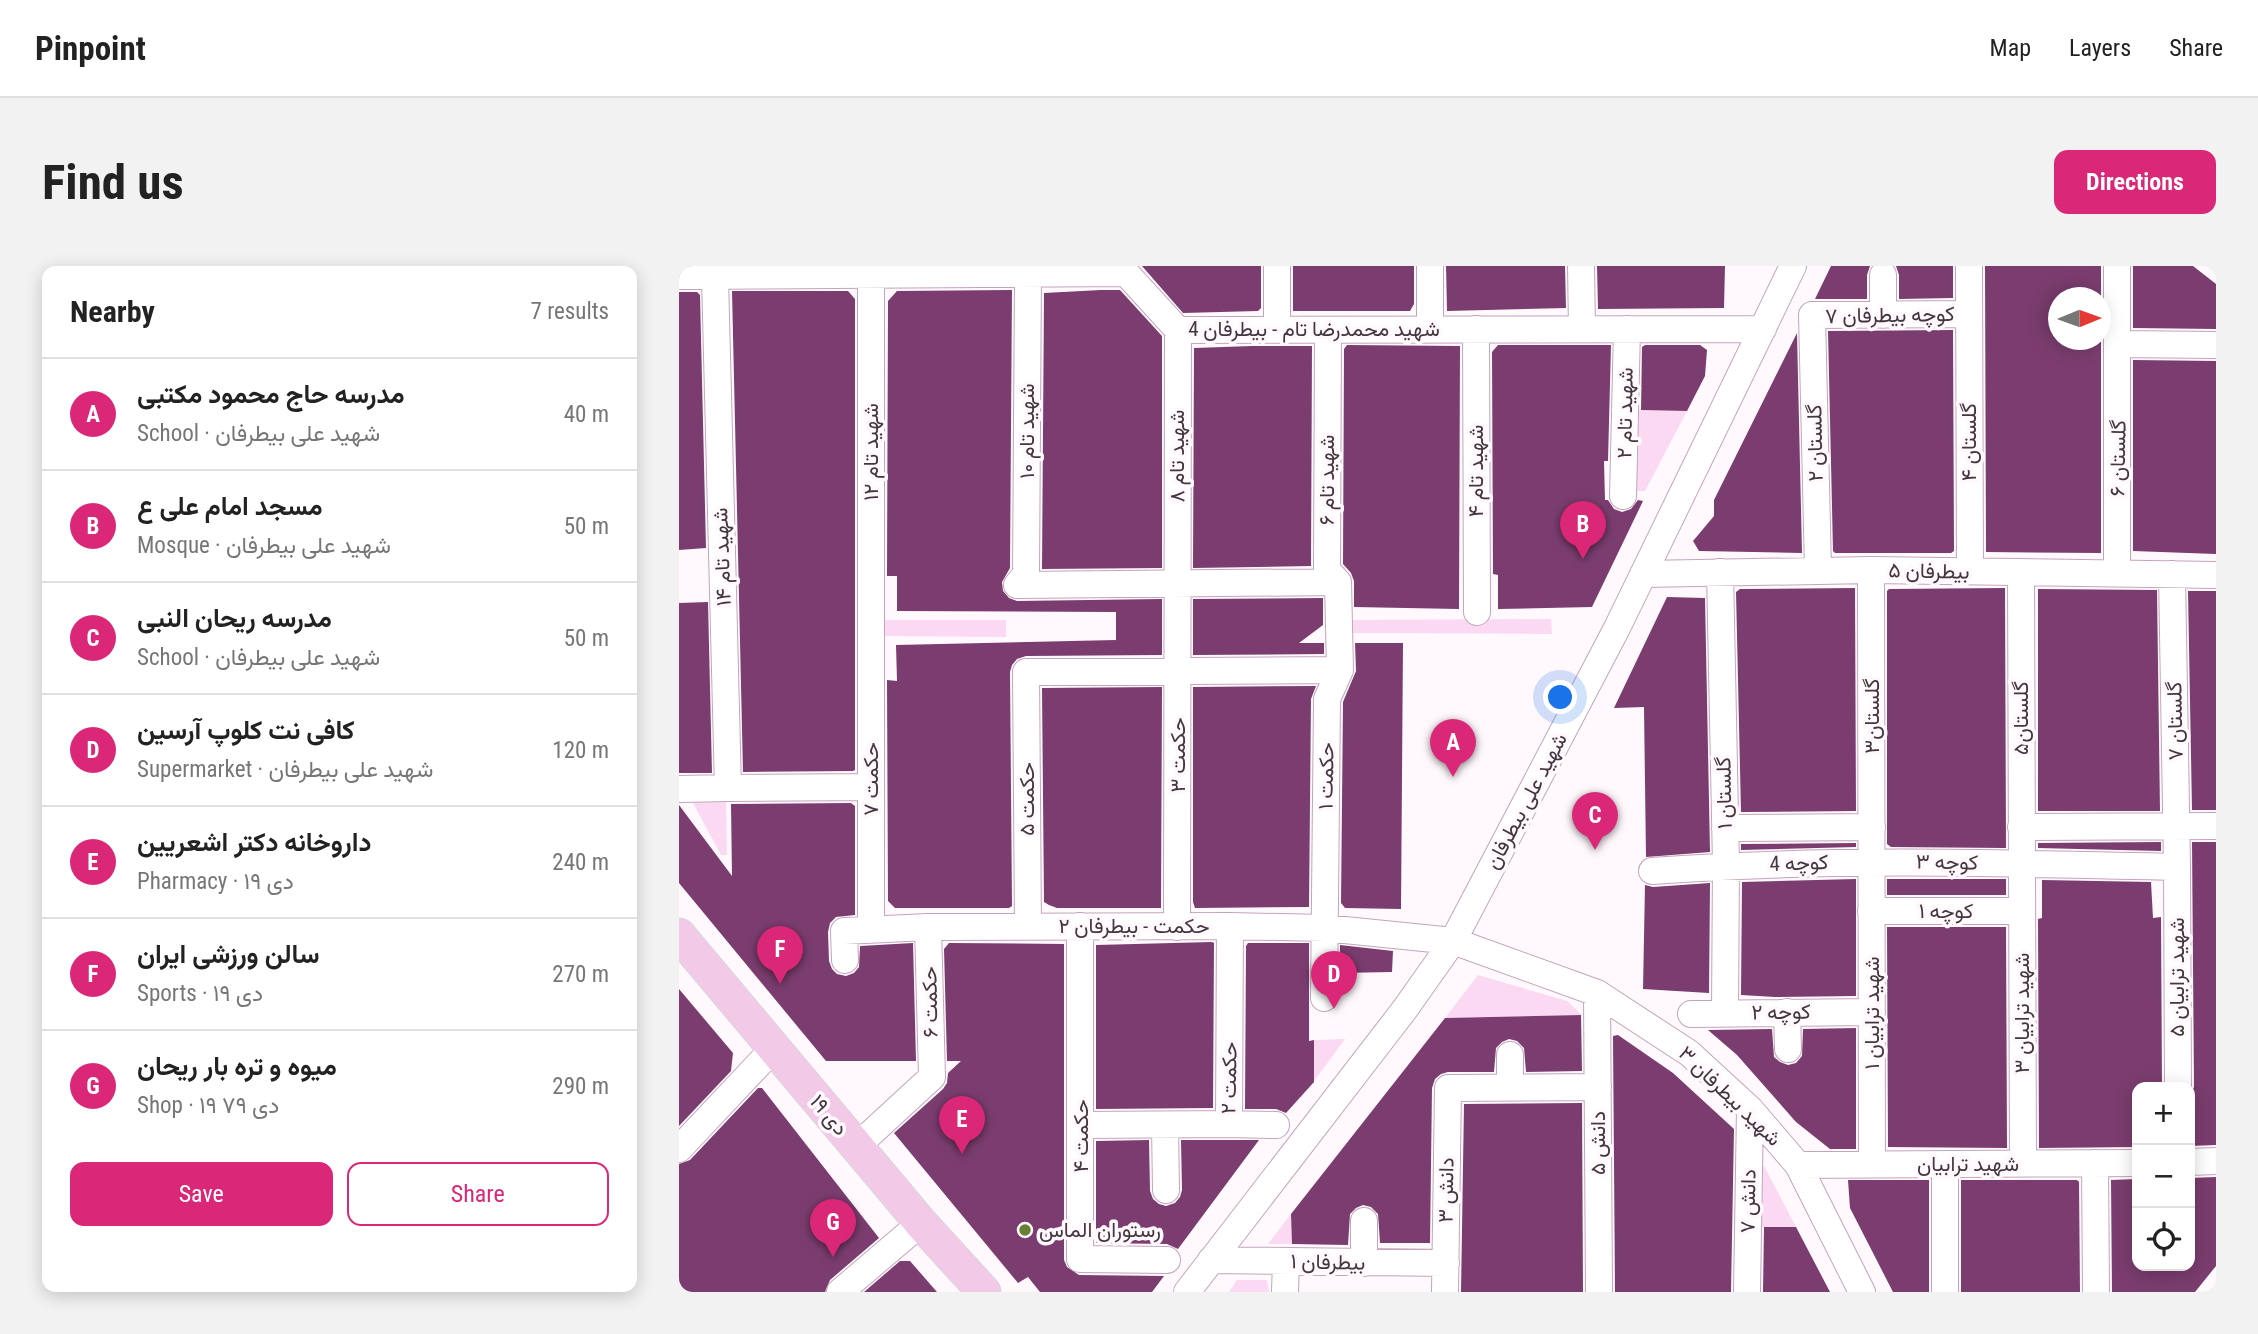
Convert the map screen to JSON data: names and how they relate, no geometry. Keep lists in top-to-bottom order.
{
  "streets": {
    "main road": ["۱۹ دی"],
    "street": [
      "کوچه بیطرفان ۷",
      "شهید محمدرضا تام - بیطرفان 4",
      "شهید تام ۲",
      "شهید تام ۱۰",
      "گلستان ۴",
      "گلستان ۲",
      "شهید تام ۱۲",
      "شهید تام ۸",
      "گلستان ۶",
      "شهید تام ۴",
      "شهید تام ۶",
      "شهید تام ۱۴",
      "بیطرفان ۵",
      "گلستان۳",
      "گلستان۵",
      "گلستان ۷",
      "حکمت ۳",
      "حکمت ۱",
      "حکمت ۷",
      "گلستان ۱",
      "حکمت ۵",
      "شهید علی بیطرفان",
      "کوچه ۳",
      "کوچه 4",
      "کوچه ۱",
      "حکمت - بیطرفان ۲",
      "شهید ترابیان ۵",
      "حکمت ۶",
      "کوچه ۲",
      "شهید ترابیان ۱",
      "شهید ترابیان ۳",
      "حکمت ۲",
      "شهید بیطرفان ۳",
      "حکمت ۴",
      "دانش ۵",
      "شهید ترابیان",
      "دانش ۳",
      "دانش ۷",
      "بیطرفان ۱"
    ]
  },
  "crossings": [
    ["کوچه بیطرفان ۷", "گلستان ۴"],
    ["کوچه بیطرفان ۷", "گلستان ۲"],
    ["شهید محمدرضا تام - بیطرفان 4", "شهید تام ۲"],
    ["شهید محمدرضا تام - بیطرفان 4", "شهید تام ۱۰"],
    ["شهید محمدرضا تام - بیطرفان 4", "شهید تام ۱۲"],
    ["شهید محمدرضا تام - بیطرفان 4", "شهید تام ۸"],
    ["شهید محمدرضا تام - بیطرفان 4", "شهید تام ۴"],
    ["شهید محمدرضا تام - بیطرفان 4", "شهید تام ۶"],
    ["شهید محمدرضا تام - بیطرفان 4", "شهید تام ۱۴"],
    ["شهید محمدرضا تام - بیطرفان 4", "شهید علی بیطرفان"],
    ["شهید تام ۱۰", "شهید تام ۸"],
    ["شهید تام ۱۰", "حکمت ۳"],
    ["گلستان ۴", "بیطرفان ۵"],
    ["گلستان ۲", "بیطرفان ۵"],
    ["شهید تام ۱۲", "حکمت ۷"],
    ["شهید تام ۸", "حکمت ۳"],
    ["گلستان ۶", "بیطرفان ۵"],
    ["شهید تام ۶", "حکمت ۱"],
    ["بیطرفان ۵", "گلستان۳"],
    ["بیطرفان ۵", "گلستان۵"],
    ["بیطرفان ۵", "گلستان ۷"],
    ["بیطرفان ۵", "گلستان ۱"],
    ["بیطرفان ۵", "شهید علی بیطرفان"],
    ["گلستان۳", "کوچه ۳"],
    ["گلستان۳", "کوچه 4"],
    ["گلستان۳", "شهید ترابیان ۱"],
    ["گلستان۵", "کوچه ۳"],
    ["گلستان۵", "شهید ترابیان ۳"],
    ["گلستان ۷", "کوچه ۳"],
    ["گلستان ۷", "شهید ترابیان ۵"],
    ["حکمت ۳", "حکمت ۵"],
    ["حکمت ۳", "حکمت - بیطرفان ۲"],
    ["حکمت ۱", "حکمت - بیطرفان ۲"],
    ["حکمت ۷", "حکمت - بیطرفان ۲"],
    ["گلستان ۱", "کوچه 4"],
    ["گلستان ۱", "کوچه ۲"],
    ["حکمت ۵", "حکمت - بیطرفان ۲"],
    ["شهید علی بیطرفان", "حکمت - بیطرفان ۲"],
    ["شهید علی بیطرفان", "شهید بیطرفان ۳"],
    ["شهید علی بیطرفان", "بیطرفان ۱"],
    ["کوچه ۳", "کوچه 4"],
    ["کوچه ۳", "شهید ترابیان ۵"],
    ["کوچه ۳", "شهید ترابیان ۱"],
    ["کوچه ۳", "شهید ترابیان ۳"],
    ["کوچه 4", "شهید ترابیان ۱"],
    ["کوچه ۱", "شهید ترابیان ۱"],
    ["کوچه ۱", "شهید ترابیان ۳"],
    ["حکمت - بیطرفان ۲", "حکمت ۶"],
    ["حکمت - بیطرفان ۲", "حکمت ۲"],
    ["حکمت - بیطرفان ۲", "شهید بیطرفان ۳"],
    ["حکمت - بیطرفان ۲", "حکمت ۴"],
    ["حکمت ۶", "۱۹ دی"],
    ["کوچه ۲", "شهید ترابیان ۱"],
    ["شهید ترابیان ۱", "شهید ترابیان"],
    ["شهید ترابیان ۳", "شهید ترابیان"],
    ["حکمت ۲", "حکمت ۴"],
    ["شهید بیطرفان ۳", "دانش ۵"],
    ["شهید بیطرفان ۳", "شهید ترابیان"],
    ["شهید بیطرفان ۳", "دانش ۷"],
    ["دانش ۳", "بیطرفان ۱"]
  ],
  "places": ["رستوران الماس"],
  "north": "right",
  "page": {
    "header": "Pinpoint",
    "nav": ["Map", "Layers", "Share"],
    "buttons": [
      "Directions",
      ["Save", "Share"]
    ],
    "title": "Find us",
    "heading": ["Nearby", "7 results"],
    "list": [
      {
        "mark": "A",
        "name": "مدرسه حاج محمود مکتبی",
        "note": "School · شهید علی بیطرفان",
        "value": "40 m"
      },
      {
        "mark": "B",
        "name": "مسجد امام علی ع",
        "note": "Mosque · شهید علی بیطرفان",
        "value": "50 m"
      },
      {
        "mark": "C",
        "name": "مدرسه ریحان النبی",
        "note": "School · شهید علی بیطرفان",
        "value": "50 m"
      },
      {
        "mark": "D",
        "name": "کافی نت کلوپ آرسین",
        "note": "Supermarket · شهید علی بیطرفان",
        "value": "120 m"
      },
      {
        "mark": "E",
        "name": "داروخانه دکتر اشعریین",
        "note": "Pharmacy · ۱۹ دی",
        "value": "240 m"
      },
      {
        "mark": "F",
        "name": "سالن ورزشی ایران",
        "note": "Sports · ۱۹ دی",
        "value": "270 m"
      },
      {
        "mark": "G",
        "name": "میوه و تره بار ریحان",
        "note": "Shop · ۱۹ دی ۷۹",
        "value": "290 m"
      }
    ],
    "pins": [
      "B",
      "A",
      "C",
      "F",
      "D",
      "E",
      "G"
    ],
    "map_buttons": ["+", "−"]
  }
}
